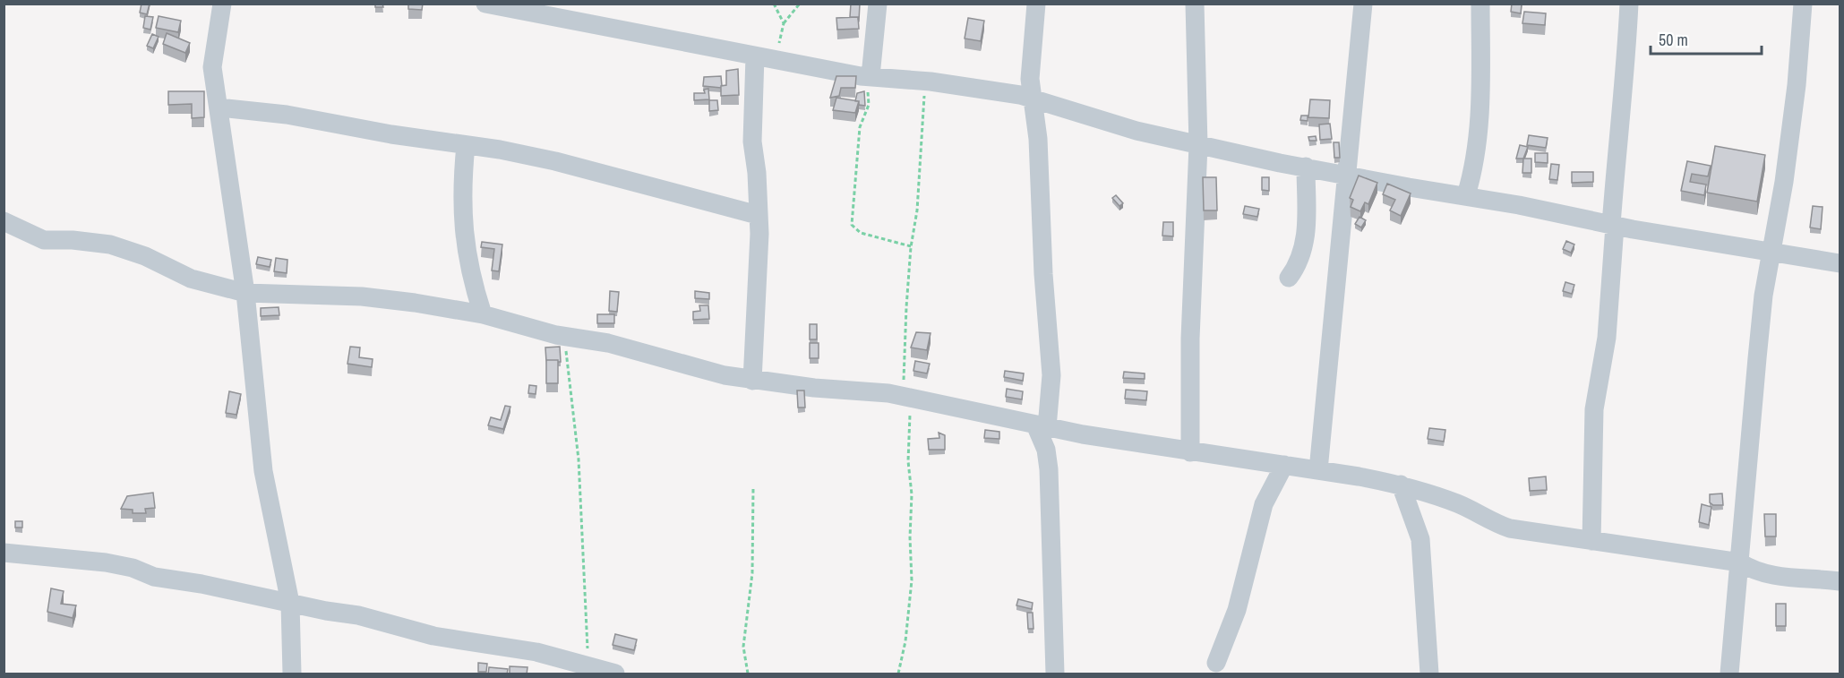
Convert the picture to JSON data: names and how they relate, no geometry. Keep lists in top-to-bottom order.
{
  "scale_bar": "50 m"
}
